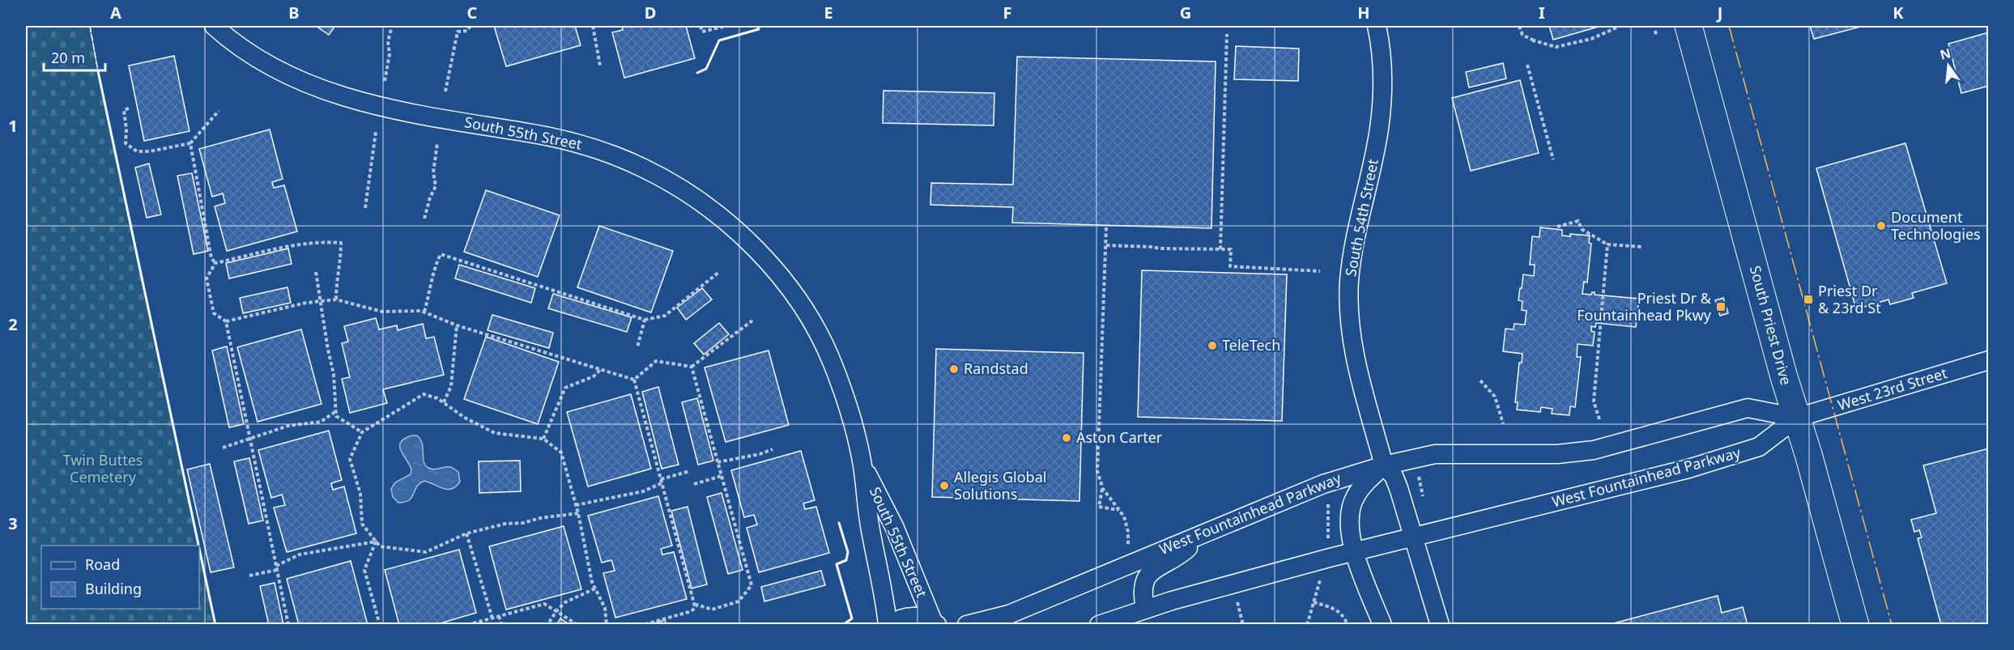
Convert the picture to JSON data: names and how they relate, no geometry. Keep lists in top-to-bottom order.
{
  "streets": {
    "main road": ["South Priest Drive"],
    "street": [
      "South 55th Street",
      "South 54th Street",
      "West 23rd Street",
      "West Fountainhead Parkway"
    ]
  },
  "crossings": [
    ["South 54th Street", "West Fountainhead Parkway"],
    ["South Priest Drive", "West 23rd Street"],
    ["South Priest Drive", "West Fountainhead Parkway"],
    ["West 23rd Street", "West Fountainhead Parkway"]
  ],
  "parks": ["Twin Buttes Cemetery"],
  "places": {
    "other": [
      "Document Technologies",
      "TeleTech",
      "Randstad",
      "Aston Carter",
      "Allegis Global Solutions"
    ],
    "transit": ["Priest Dr & 23rd St", "Priest Dr & Fountainhead Pkwy"]
  },
  "legend": ["Road", "Building"],
  "scale_bar": "20 m",
  "north": "top",
  "grid": {
    "columns": [
      "A",
      "B",
      "C",
      "D",
      "E",
      "F",
      "G",
      "H",
      "I",
      "J",
      "K"
    ],
    "rows": ["1", "2", "3"]
  }
}
